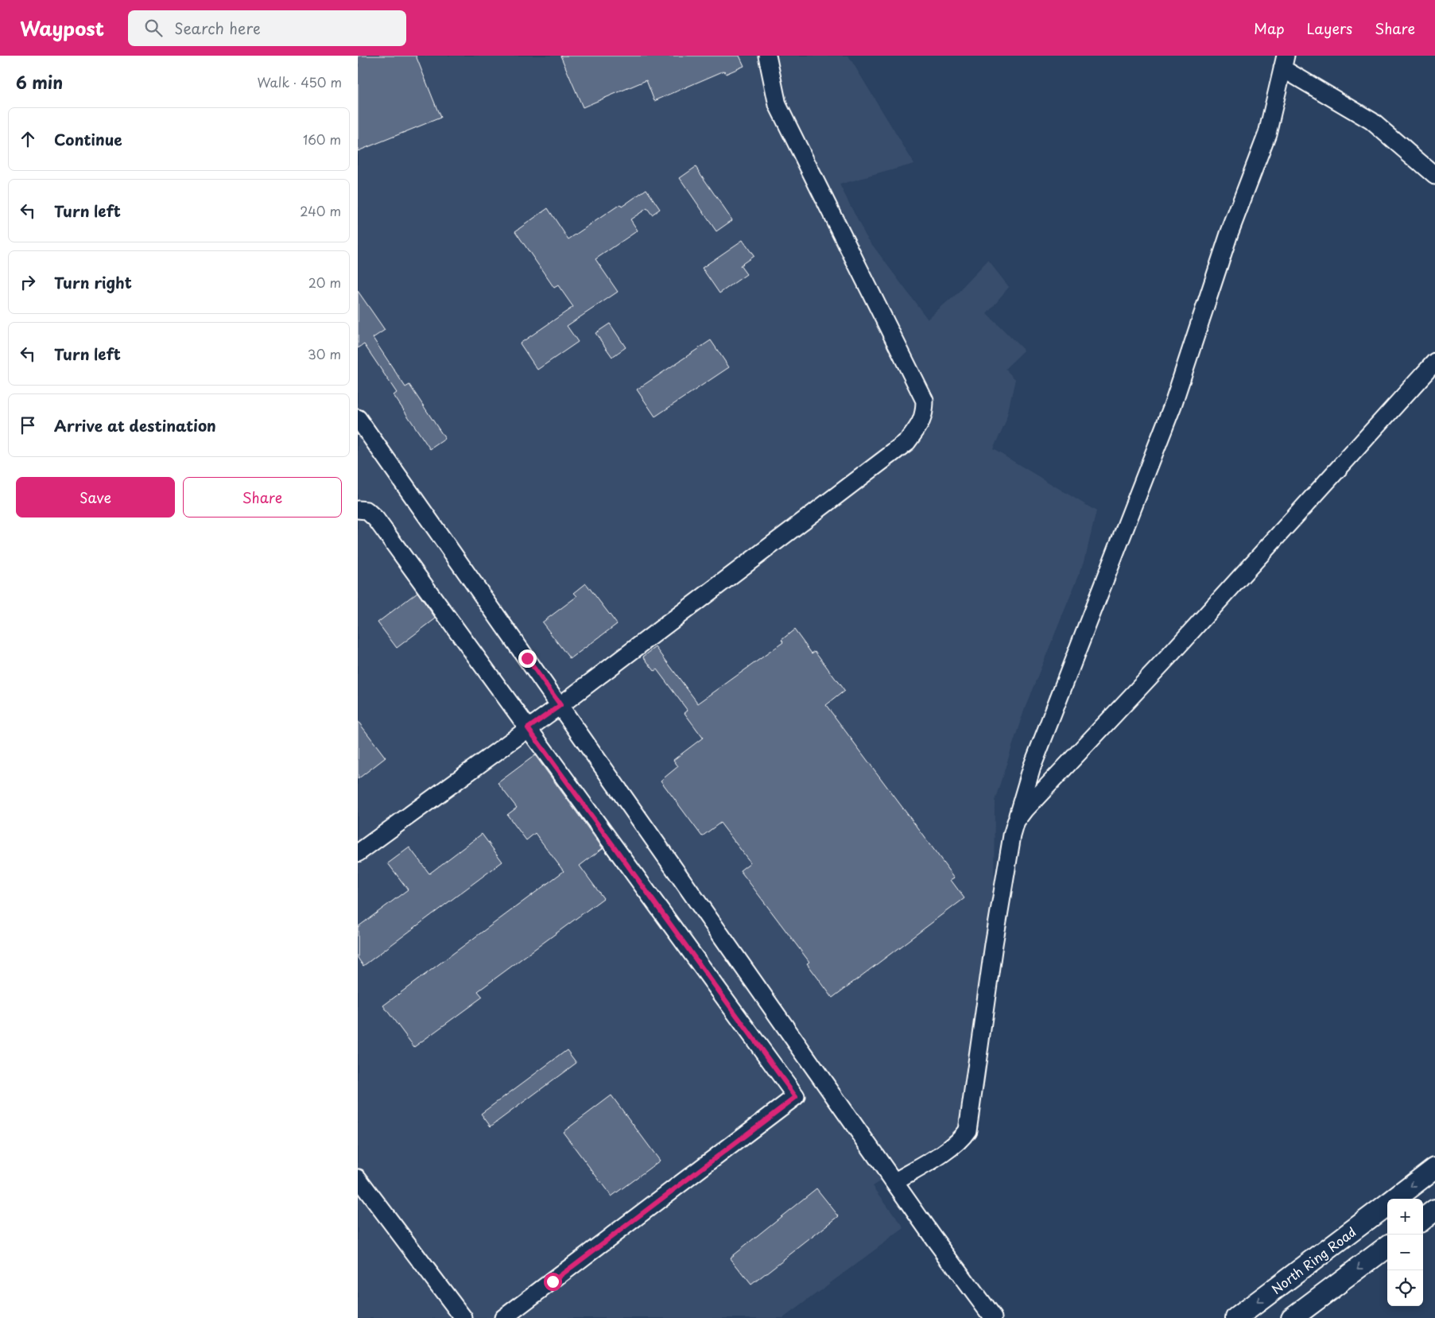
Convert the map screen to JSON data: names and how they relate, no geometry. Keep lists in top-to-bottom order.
{
  "streets": {
    "main road": ["North Ring Road"]
  },
  "page": {
    "header": "Waypost",
    "search": "Search here",
    "nav": ["Map", "Layers", "Share"],
    "heading": ["6 min", "Walk · 450 m"],
    "list": [
      ["Continue", "160 m"],
      ["Turn left", "240 m"],
      ["Turn right", "20 m"],
      ["Turn left", "30 m"],
      "Arrive at destination"
    ],
    "buttons": ["Save", "Share"],
    "map_buttons": ["+", "−"]
  }
}
